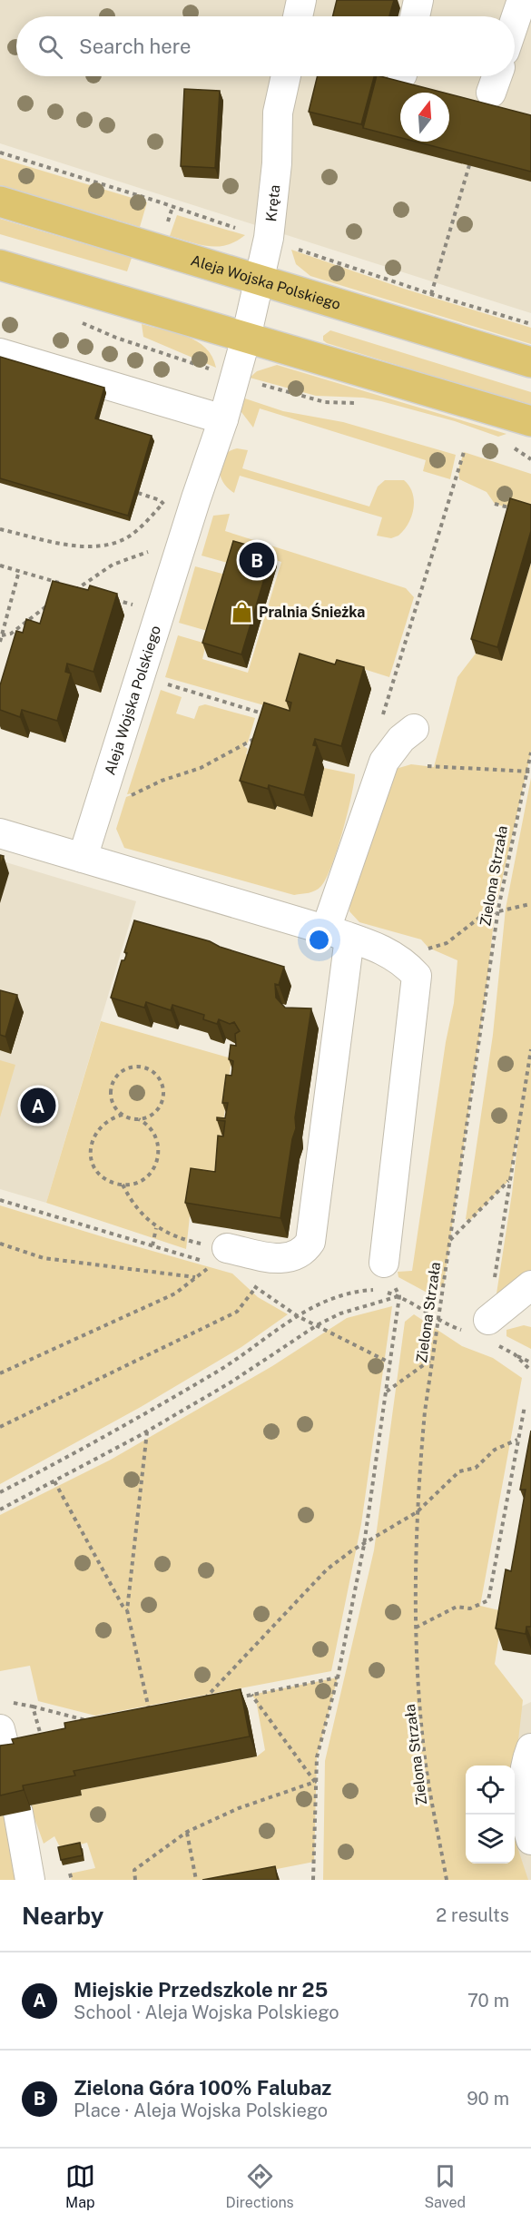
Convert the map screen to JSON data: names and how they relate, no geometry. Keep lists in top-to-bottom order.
{
  "streets": {
    "main road": ["Aleja Wojska Polskiego"],
    "street": ["Kręta"],
    "path": ["Zielona Strzała"]
  },
  "crossings": [
    ["Kręta", "Aleja Wojska Polskiego"]
  ],
  "places": {
    "shop": ["Pralnia Śnieżka"]
  },
  "north": "top",
  "page": {
    "search": "Search here",
    "pins": ["B", "A"],
    "heading": ["Nearby", "2 results"],
    "list": [
      {
        "mark": "A",
        "name": "Miejskie Przedszkole nr 25",
        "note": "School · Aleja Wojska Polskiego",
        "value": "70 m"
      },
      {
        "mark": "B",
        "name": "Zielona Góra 100% Falubaz",
        "note": "Place · Aleja Wojska Polskiego",
        "value": "90 m"
      }
    ],
    "nav": ["Map", "Directions", "Saved"]
  }
}
